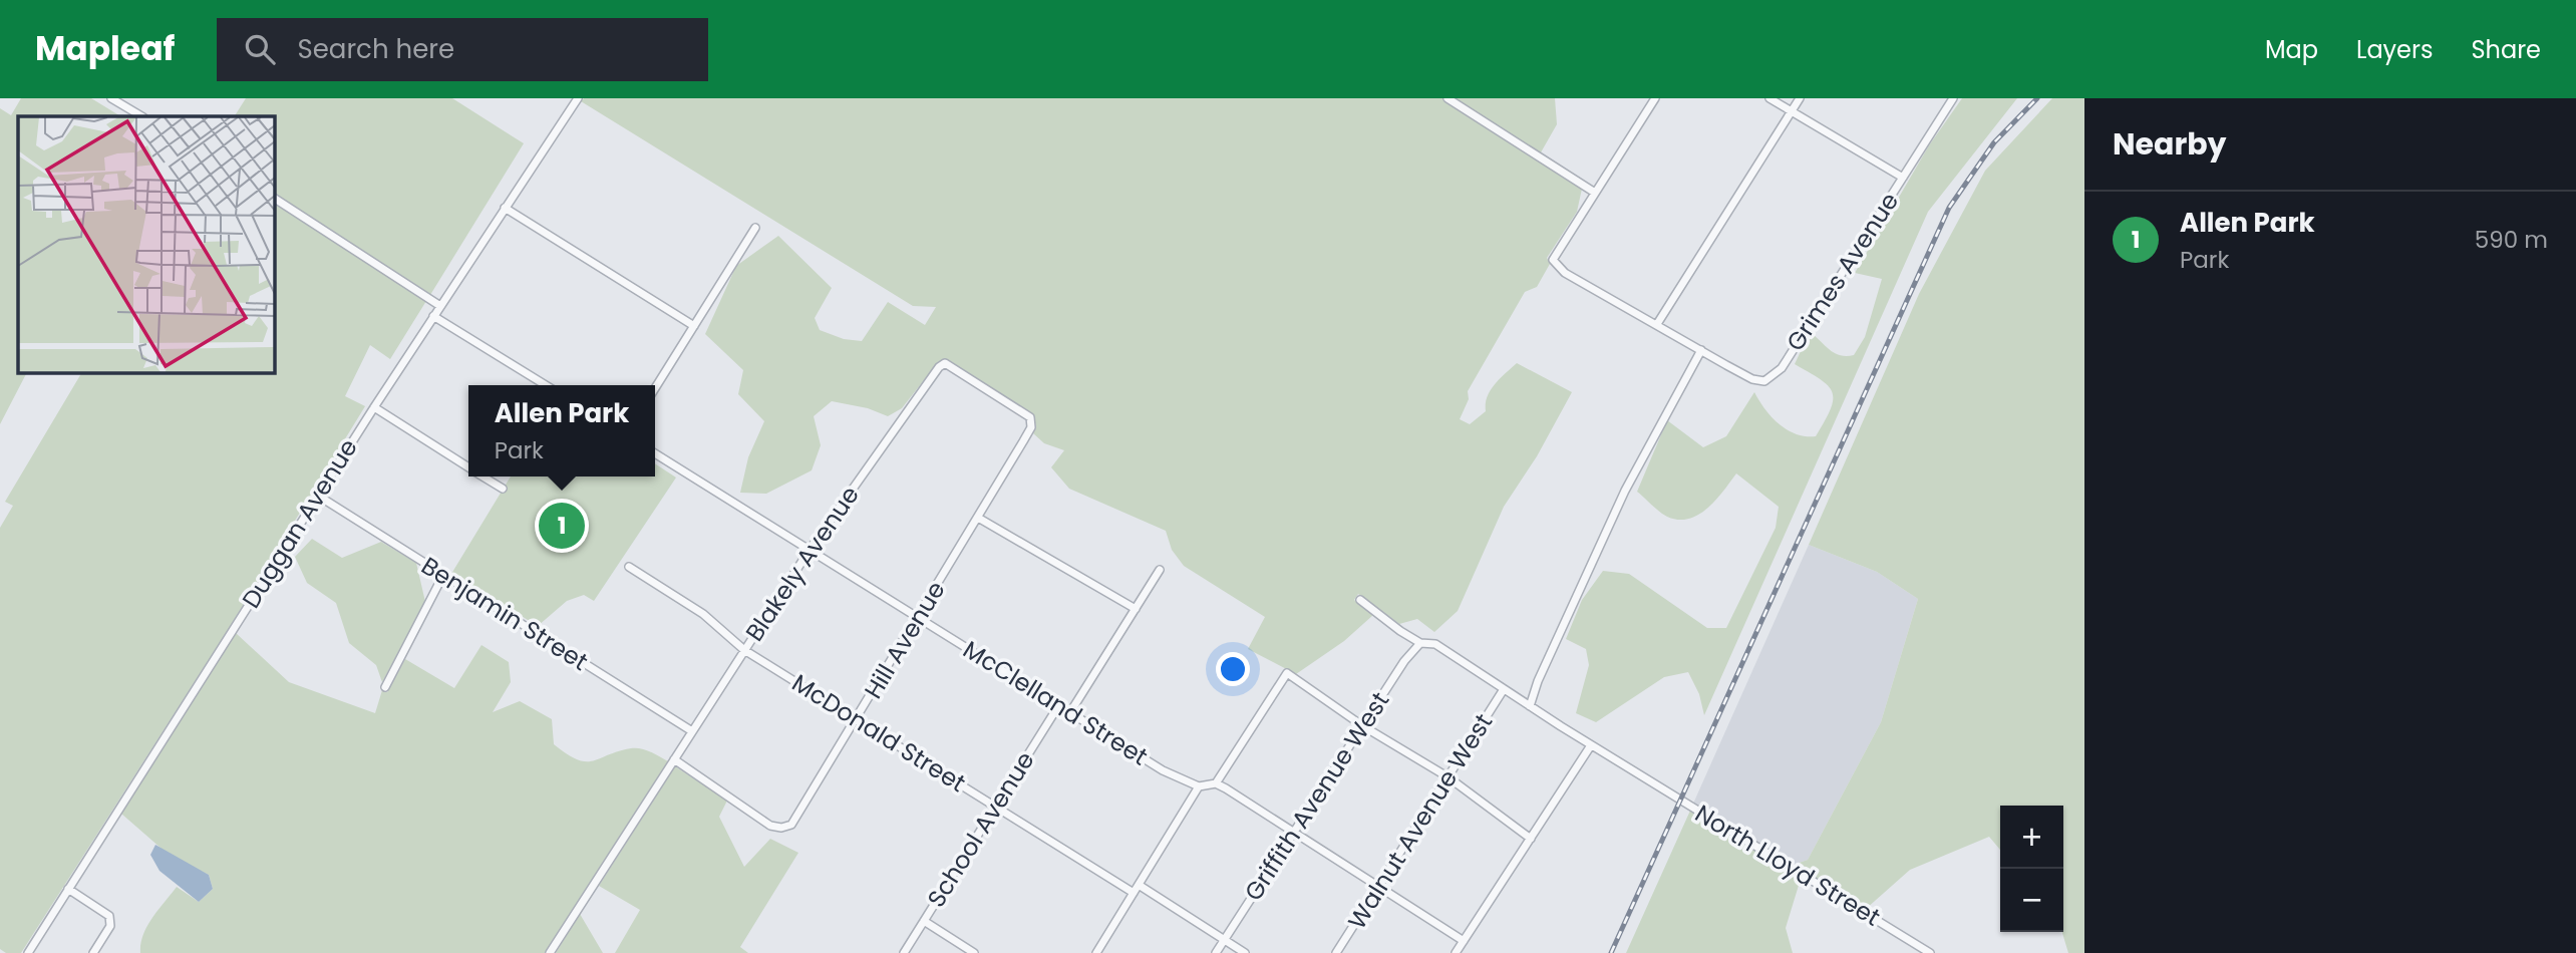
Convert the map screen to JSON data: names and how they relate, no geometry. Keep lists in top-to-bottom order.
{
  "streets": {
    "street": [
      "Grimes Avenue",
      "Duggan Avenue",
      "Blakely Avenue",
      "Benjamin Street",
      "Hill Avenue",
      "McClelland Street",
      "McDonald Street",
      "Griffith Avenue West",
      "Walnut Avenue West",
      "School Avenue",
      "North Lloyd Street"
    ]
  },
  "crossings": [
    ["Duggan Avenue", "Benjamin Street"],
    ["Blakely Avenue", "Benjamin Street"],
    ["Blakely Avenue", "Hill Avenue"],
    ["Blakely Avenue", "McClelland Street"],
    ["Blakely Avenue", "McDonald Street"],
    ["Hill Avenue", "McClelland Street"],
    ["Hill Avenue", "McDonald Street"],
    ["McClelland Street", "School Avenue"],
    ["McDonald Street", "Griffith Avenue West"],
    ["McDonald Street", "School Avenue"],
    ["Griffith Avenue West", "North Lloyd Street"],
    ["Walnut Avenue West", "North Lloyd Street"]
  ],
  "page": {
    "header": "Mapleaf",
    "search": "Search here",
    "nav": ["Map", "Layers", "Share"],
    "heading": "Nearby",
    "list": [
      {
        "mark": "1",
        "name": "Allen Park",
        "note": "Park",
        "value": "590 m"
      }
    ],
    "popup": ["Allen Park", "Park"],
    "pins": "1",
    "map_buttons": ["+", "−"]
  }
}
